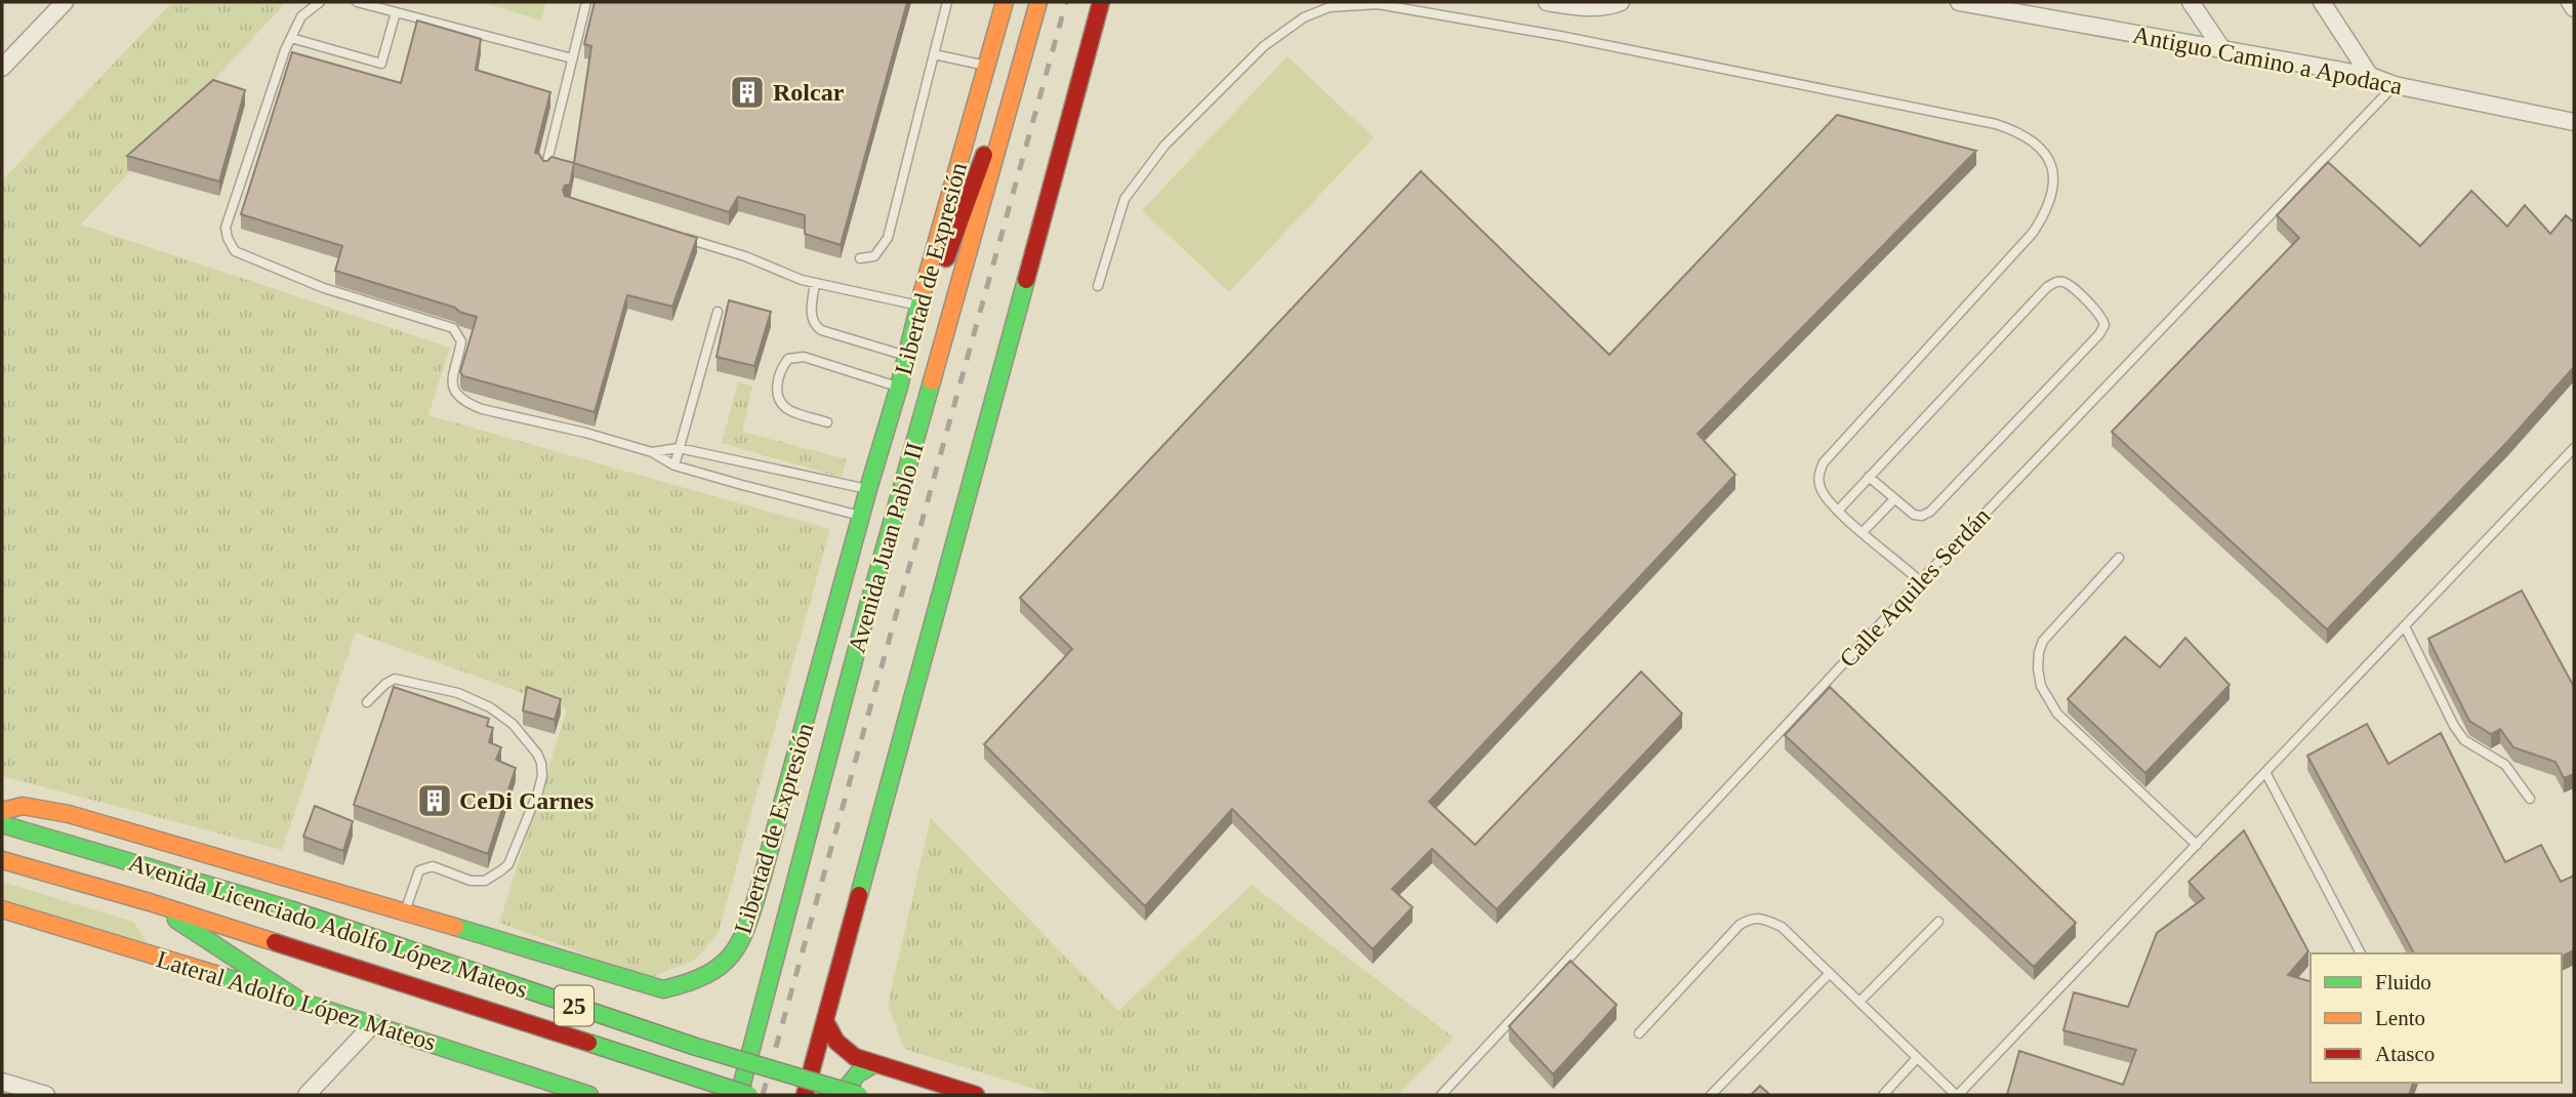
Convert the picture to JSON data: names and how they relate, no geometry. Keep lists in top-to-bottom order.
{
  "streets": {
    "main road": [
      "Libertad de Expresión",
      "Avenida Juan Pablo II",
      "Avenida Licenciado Adolfo López Mateos",
      "Lateral Adolfo López Mateos",
      "25"
    ],
    "street": ["Antiguo Camino a Apodaca"],
    "lane": ["Calle Aquiles Serdán"]
  },
  "crossings": [
    ["Antiguo Camino a Apodaca", "Calle Aquiles Serdán"]
  ],
  "places": {
    "building": ["Rolcar", "CeDi Carnes"]
  },
  "legend": ["Fluido", "Lento", "Atasco"]
}
